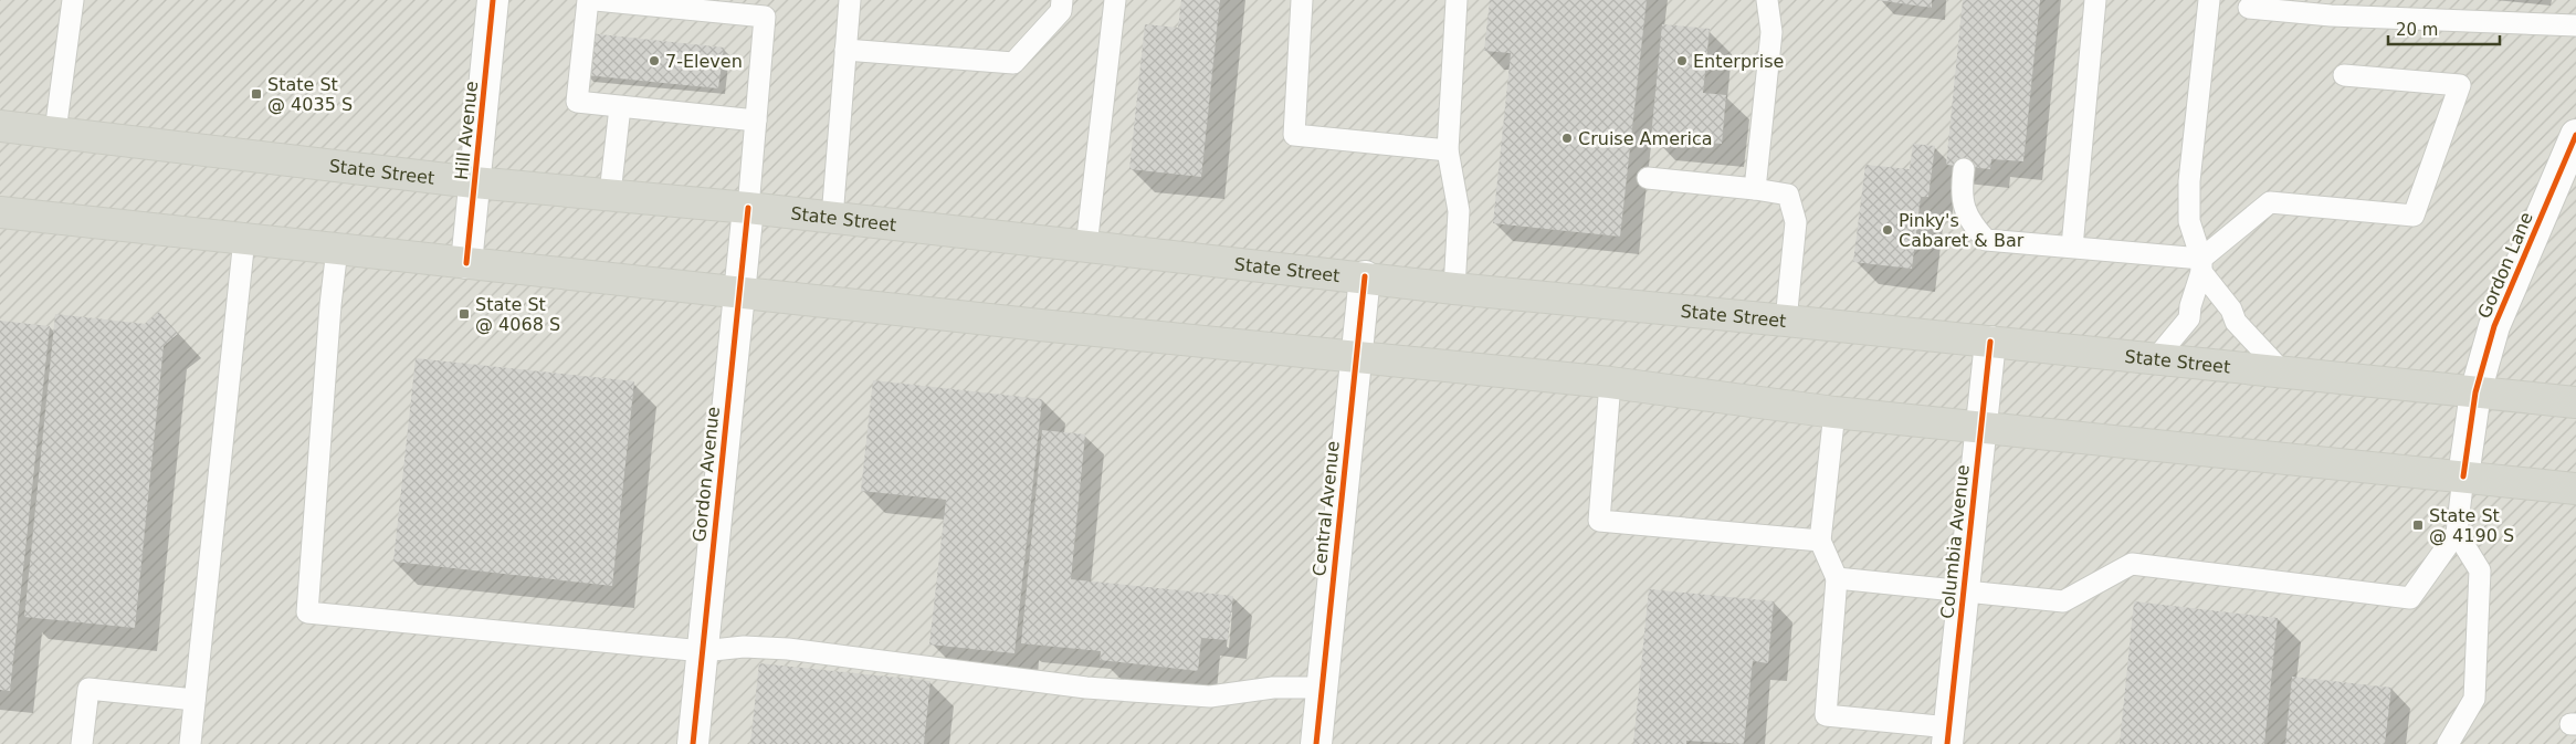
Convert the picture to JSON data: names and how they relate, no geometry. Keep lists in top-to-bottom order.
{
  "streets": {
    "main road": ["State Street"],
    "street": [
      "Hill Avenue",
      "Gordon Lane",
      "Gordon Avenue",
      "Central Avenue",
      "Columbia Avenue"
    ]
  },
  "crossings": [
    ["Hill Avenue", "State Street"],
    ["State Street", "Gordon Lane"],
    ["State Street", "Gordon Avenue"],
    ["State Street", "Central Avenue"],
    ["State Street", "Columbia Avenue"]
  ],
  "places": {
    "other": [
      "7-Eleven",
      "Enterprise",
      "Cruise America",
      "Pinky's Cabaret & Bar"
    ],
    "transit": ["State St @ 4035 S", "State St @ 4068 S", "State St @ 4190 S"]
  },
  "scale_bar": "20 m"
}
